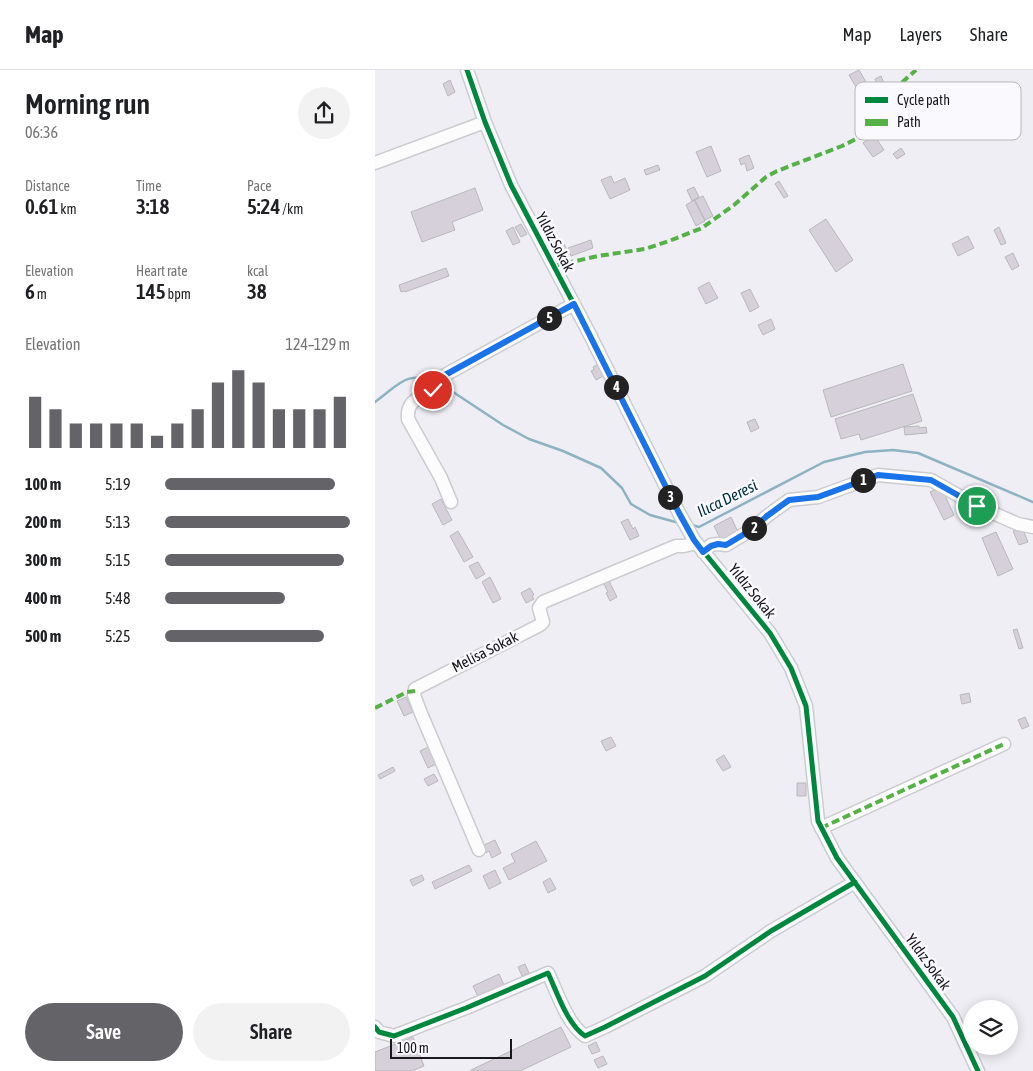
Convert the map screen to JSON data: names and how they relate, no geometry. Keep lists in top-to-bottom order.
{
  "streets": {
    "street": ["Yıldız Sokak", "Melisa Sokak"]
  },
  "crossings": [
    ["Yıldız Sokak", "Melisa Sokak"]
  ],
  "water": ["Ilıca Deresi"],
  "legend": ["Cycle path", "Path"],
  "scale_bar": "100 m",
  "page": {
    "header": "Map",
    "nav": ["Map", "Layers", "Share"],
    "heading": ["Morning run", "06:36"],
    "stats": [
      ["Distance", "0.61 km"],
      ["Time", "3:18"],
      ["Pace", "5:24 /km"],
      ["Elevation", "6 m"],
      ["Heart rate", "145 bpm"],
      ["kcal", "38"]
    ],
    "pins": [
      "5",
      "4",
      "1",
      "3",
      "2"
    ],
    "chart": ["Elevation", "124–129 m"],
    "list": [
      {
        "name": "100 m",
        "note": "5:19"
      },
      {
        "name": "200 m",
        "note": "5:13"
      },
      {
        "name": "300 m",
        "note": "5:15"
      },
      {
        "name": "400 m",
        "note": "5:48"
      },
      {
        "name": "500 m",
        "note": "5:25"
      }
    ],
    "buttons": ["Save", "Share"],
    "scale": "100 m"
  }
}
